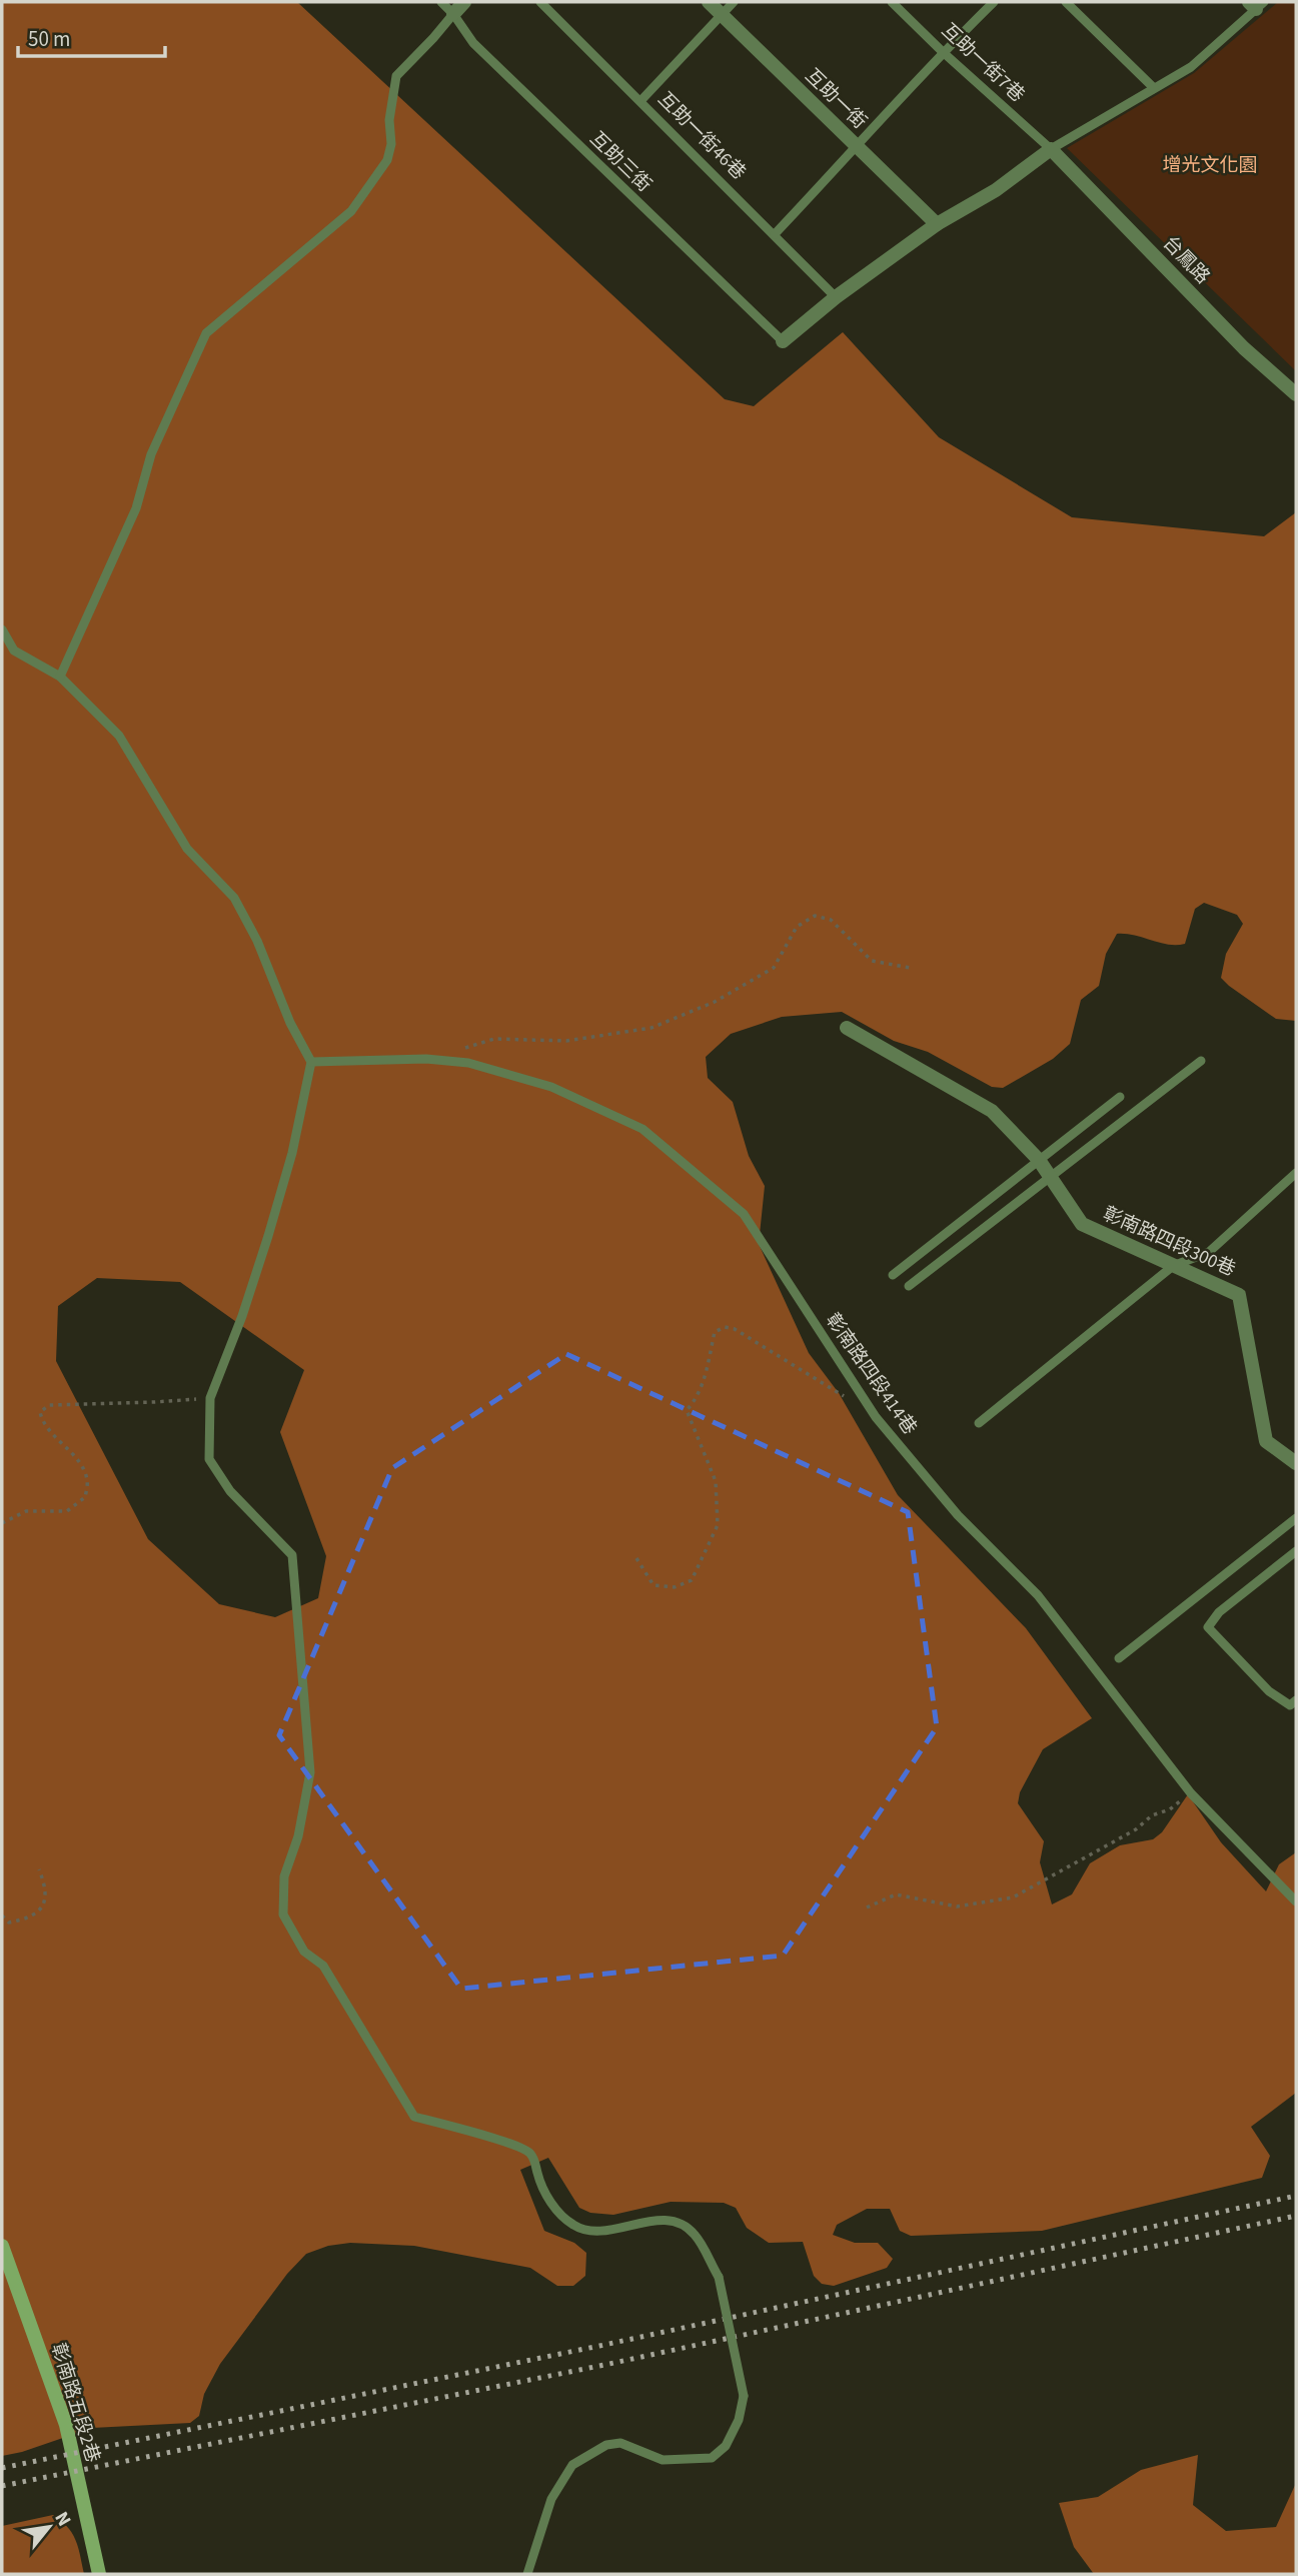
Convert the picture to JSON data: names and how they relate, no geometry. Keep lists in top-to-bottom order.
{
  "streets": {
    "street": [
      "互助一街",
      "台鳳路",
      "彰南路四段300巷",
      "彰南路五段2巷"
    ],
    "lane": [
      "互助一街7巷",
      "互助一街46巷",
      "互助三街",
      "彰南路四段414巷"
    ]
  },
  "crossings": [
    ["互助一街7巷", "台鳳路"]
  ],
  "parks": ["增光文化園"],
  "scale_bar": "50 m",
  "north": "top right"
}
